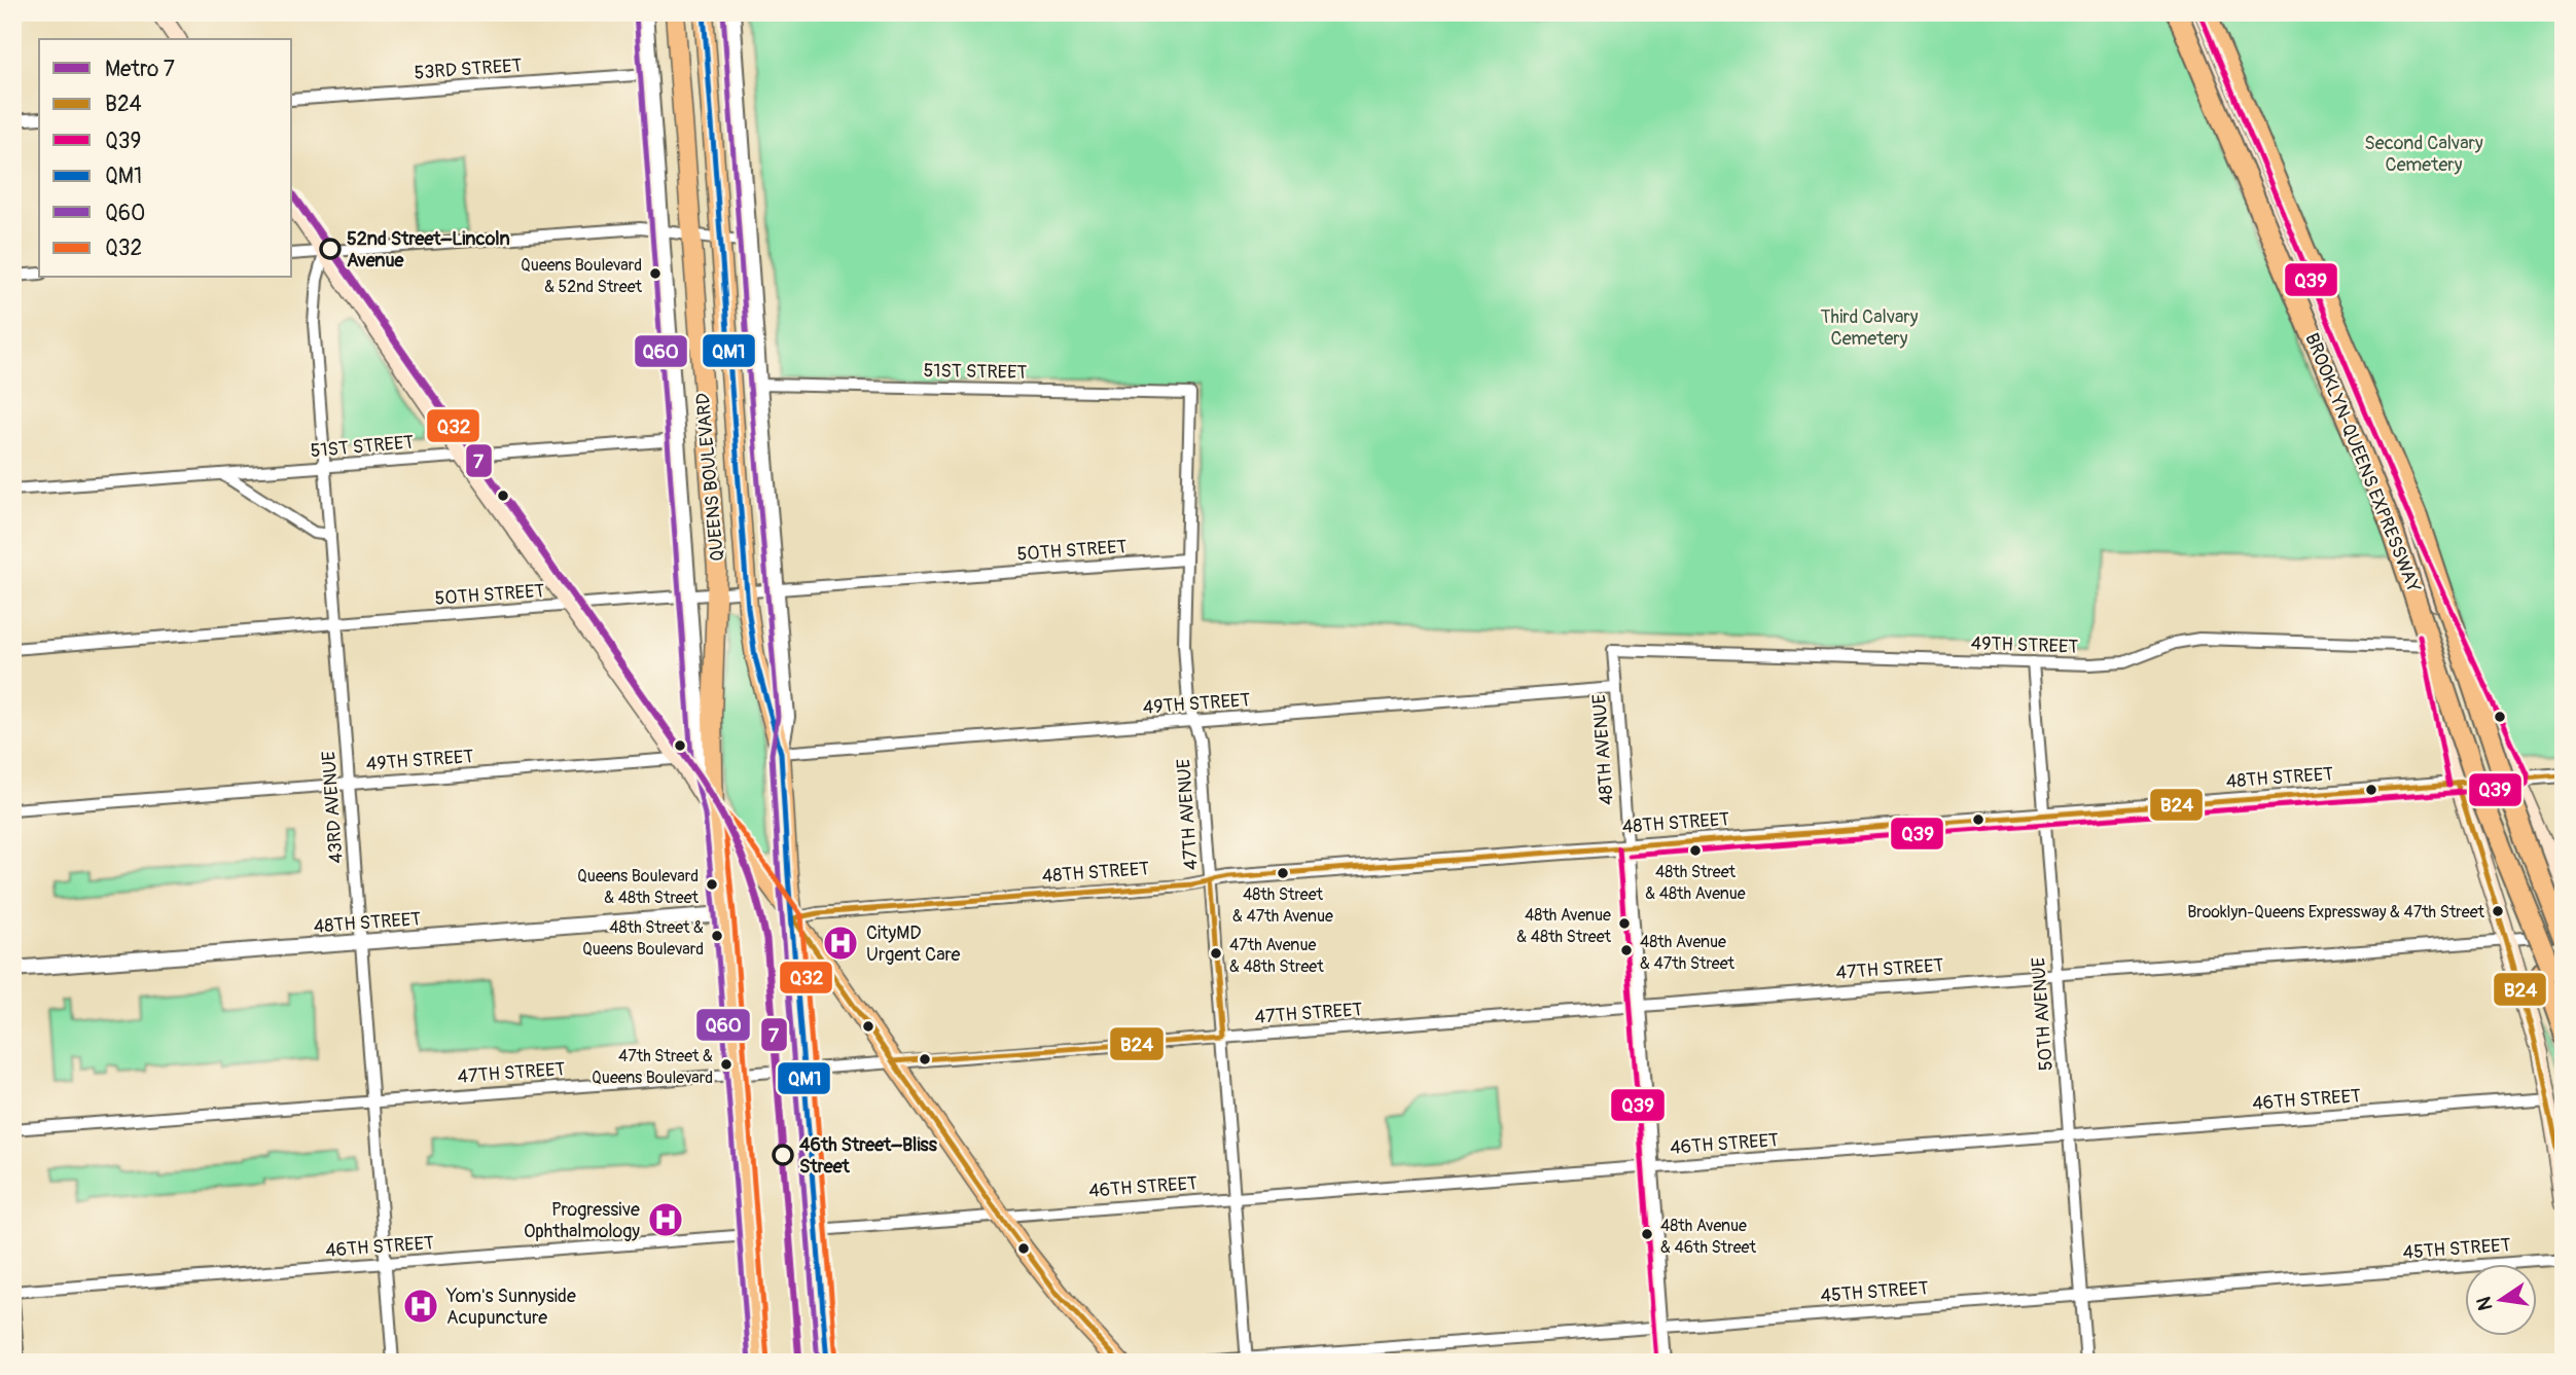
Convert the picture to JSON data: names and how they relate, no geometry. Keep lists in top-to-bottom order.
{
  "streets": {
    "highway": ["BROOKLYN-QUEENS EXPRESSWAY"],
    "main road": ["QUEENS BOULEVARD"],
    "street": [
      "53RD STREET",
      "51ST STREET",
      "50TH STREET",
      "49TH STREET",
      "48TH AVENUE",
      "48TH STREET",
      "43RD AVENUE",
      "47TH AVENUE",
      "47TH STREET",
      "50TH AVENUE",
      "46TH STREET",
      "45TH STREET"
    ]
  },
  "crossings": [
    ["53RD STREET", "QUEENS BOULEVARD"],
    ["51ST STREET", "QUEENS BOULEVARD"],
    ["51ST STREET", "43RD AVENUE"],
    ["51ST STREET", "47TH AVENUE"],
    ["BROOKLYN-QUEENS EXPRESSWAY", "47TH STREET"],
    ["QUEENS BOULEVARD", "50TH STREET"],
    ["QUEENS BOULEVARD", "49TH STREET"],
    ["QUEENS BOULEVARD", "48TH STREET"],
    ["QUEENS BOULEVARD", "47TH STREET"],
    ["QUEENS BOULEVARD", "46TH STREET"],
    ["50TH STREET", "43RD AVENUE"],
    ["50TH STREET", "47TH AVENUE"],
    ["49TH STREET", "48TH AVENUE"],
    ["49TH STREET", "43RD AVENUE"],
    ["49TH STREET", "47TH AVENUE"],
    ["49TH STREET", "50TH AVENUE"],
    ["48TH AVENUE", "48TH STREET"],
    ["48TH AVENUE", "47TH STREET"],
    ["48TH AVENUE", "46TH STREET"],
    ["48TH AVENUE", "45TH STREET"],
    ["48TH STREET", "43RD AVENUE"],
    ["48TH STREET", "47TH AVENUE"],
    ["48TH STREET", "50TH AVENUE"],
    ["43RD AVENUE", "47TH STREET"],
    ["43RD AVENUE", "46TH STREET"],
    ["47TH AVENUE", "47TH STREET"],
    ["47TH AVENUE", "46TH STREET"],
    ["47TH AVENUE", "45TH STREET"],
    ["47TH STREET", "50TH AVENUE"],
    ["50TH AVENUE", "46TH STREET"],
    ["50TH AVENUE", "45TH STREET"]
  ],
  "parks": ["Second Calvary Cemetery", "Third Calvary Cemetery"],
  "places": {
    "other": [
      "52nd Street–Lincoln Avenue",
      "Queens Boulevard & 52nd Street",
      "48th Street & 48th Avenue",
      "48th Street & 47th Avenue",
      "Queens Boulevard & 48th Street",
      "Brooklyn-Queens Expressway & 47th Street",
      "48th Avenue & 48th Street",
      "48th Street & Queens Boulevard",
      "48th Avenue & 47th Street",
      "47th Avenue & 48th Street",
      "47th Street & Queens Boulevard",
      "46th Street–Bliss Street",
      "48th Avenue & 46th Street"
    ],
    "hospital": ["CityMD Urgent Care", "Progressive Ophthalmology", "Yom's Sunnyside Acupuncture"]
  },
  "lines": [
    "transit line Q39",
    "transit line QM1",
    "transit line Q60",
    "metro line 7",
    "transit line Q32",
    "transit line B24"
  ],
  "legend": [
    "Metro 7",
    "B24",
    "Q39",
    "QM1",
    "Q60",
    "Q32"
  ],
  "north": "left"
}
